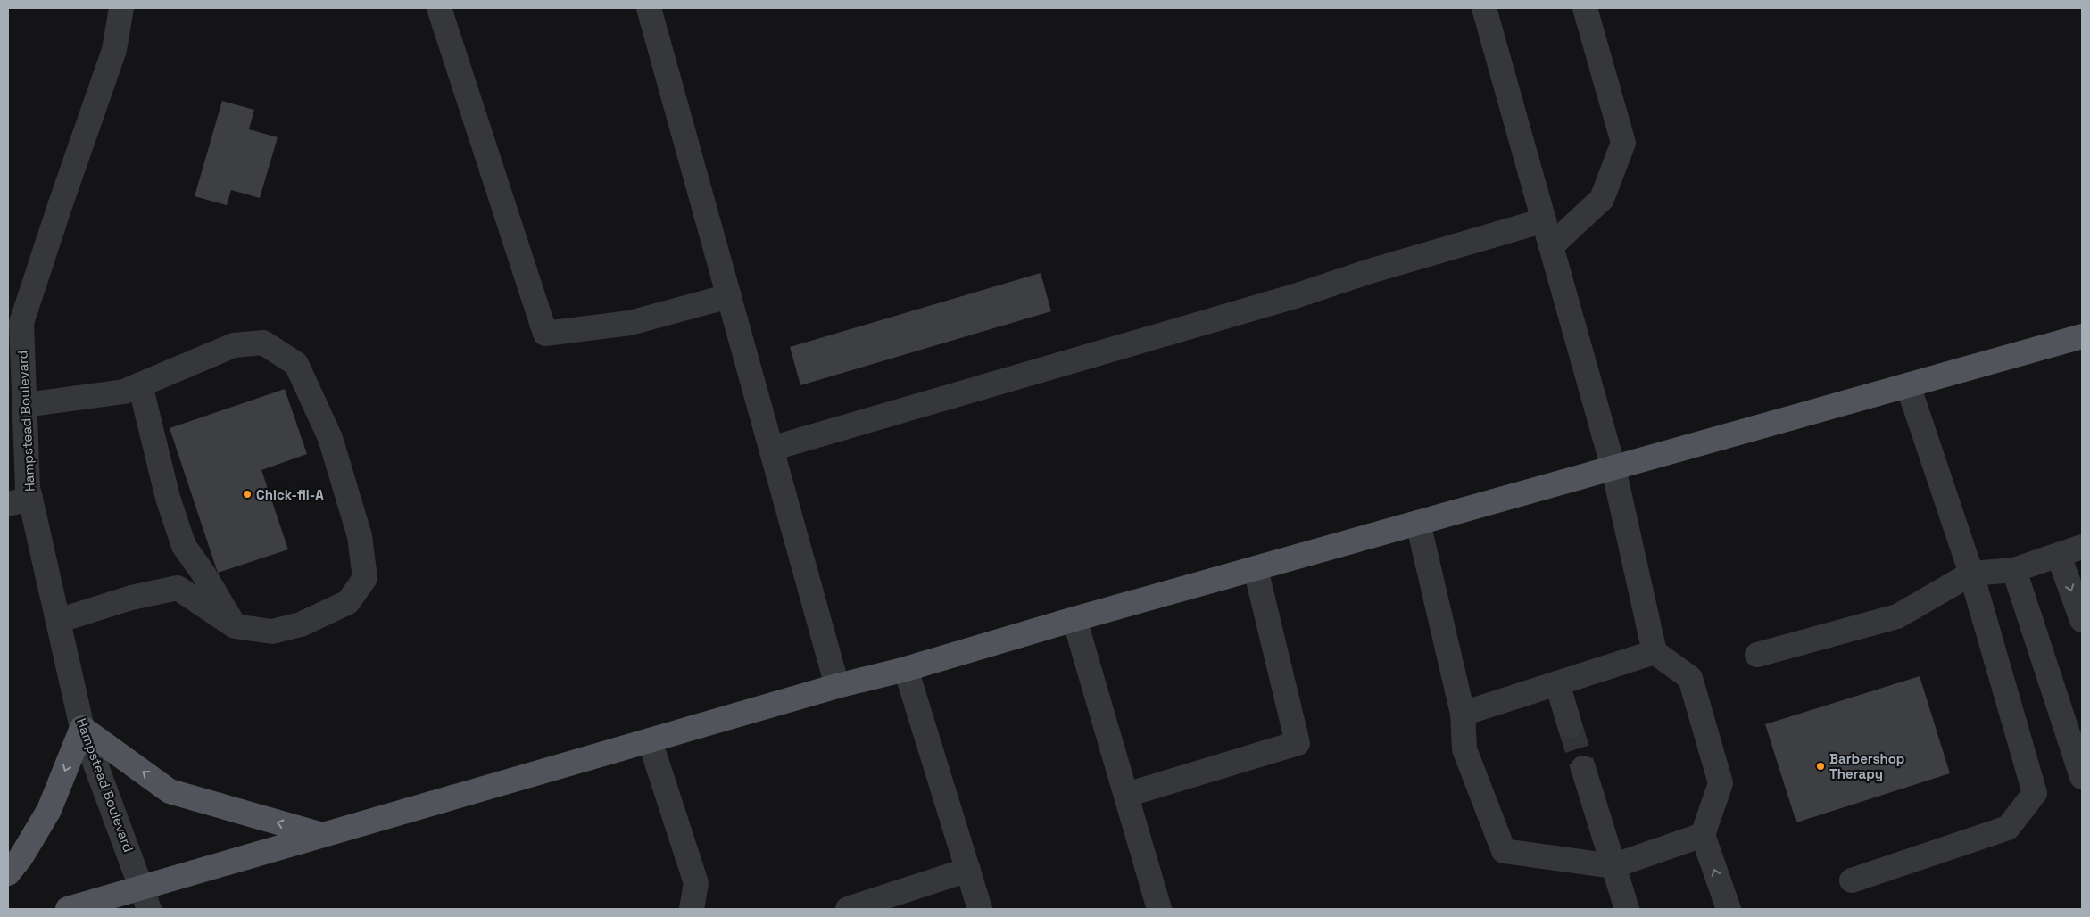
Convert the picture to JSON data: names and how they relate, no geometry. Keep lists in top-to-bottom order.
{
  "streets": {
    "street": ["Hampstead Boulevard"]
  },
  "places": ["Chick-fil-A", "Barbershop Therapy"]
}
